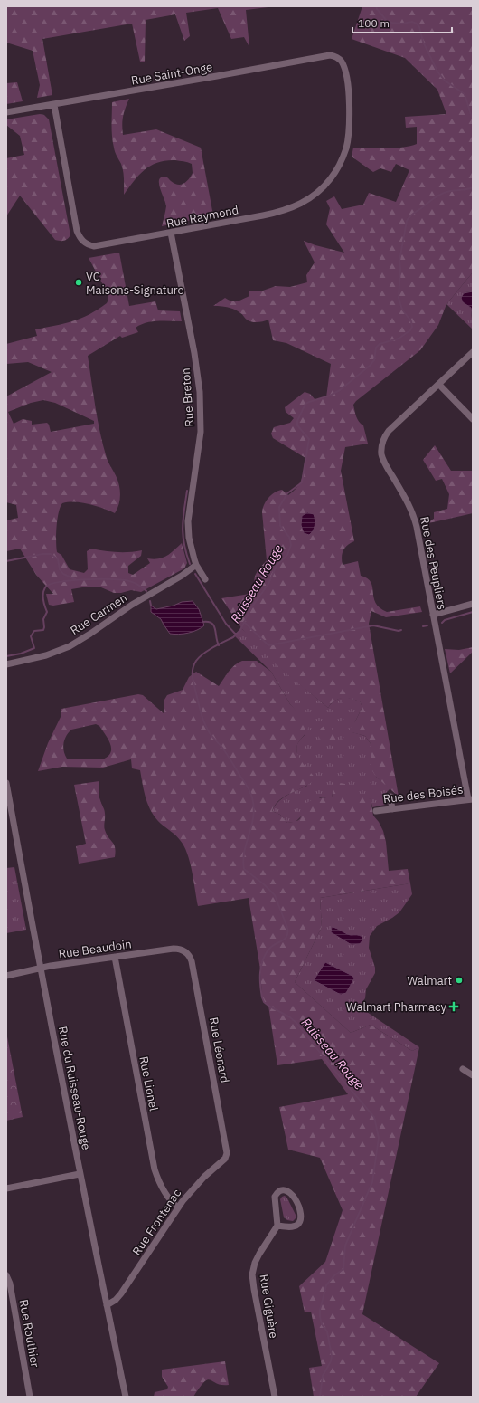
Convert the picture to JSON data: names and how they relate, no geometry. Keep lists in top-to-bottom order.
{
  "streets": {
    "street": [
      "Rue Saint-Onge",
      "Rue Raymond",
      "Rue Breton",
      "Rue des Peupliers",
      "Rue Carmen",
      "Rue des Boisés",
      "Rue Beaudoin",
      "Rue Léonard",
      "Rue Lionel",
      "Rue du Ruisseau-Rouge",
      "Rue Frontenac",
      "Rue Giguère",
      "Rue Routhier"
    ]
  },
  "crossings": [
    ["Rue Saint-Onge", "Rue Raymond"],
    ["Rue Raymond", "Rue Breton"],
    ["Rue Breton", "Rue Carmen"],
    ["Rue des Peupliers", "Rue des Boisés"],
    ["Rue Beaudoin", "Rue Léonard"],
    ["Rue Beaudoin", "Rue Lionel"],
    ["Rue Beaudoin", "Rue du Ruisseau-Rouge"],
    ["Rue Léonard", "Rue Frontenac"],
    ["Rue Lionel", "Rue Frontenac"],
    ["Rue du Ruisseau-Rouge", "Rue Frontenac"]
  ],
  "water": ["Ruisseau Rouge"],
  "places": {
    "other": ["VC Maisons-Signature", "Walmart"],
    "health": ["Walmart Pharmacy"]
  },
  "scale_bar": "100 m"
}
